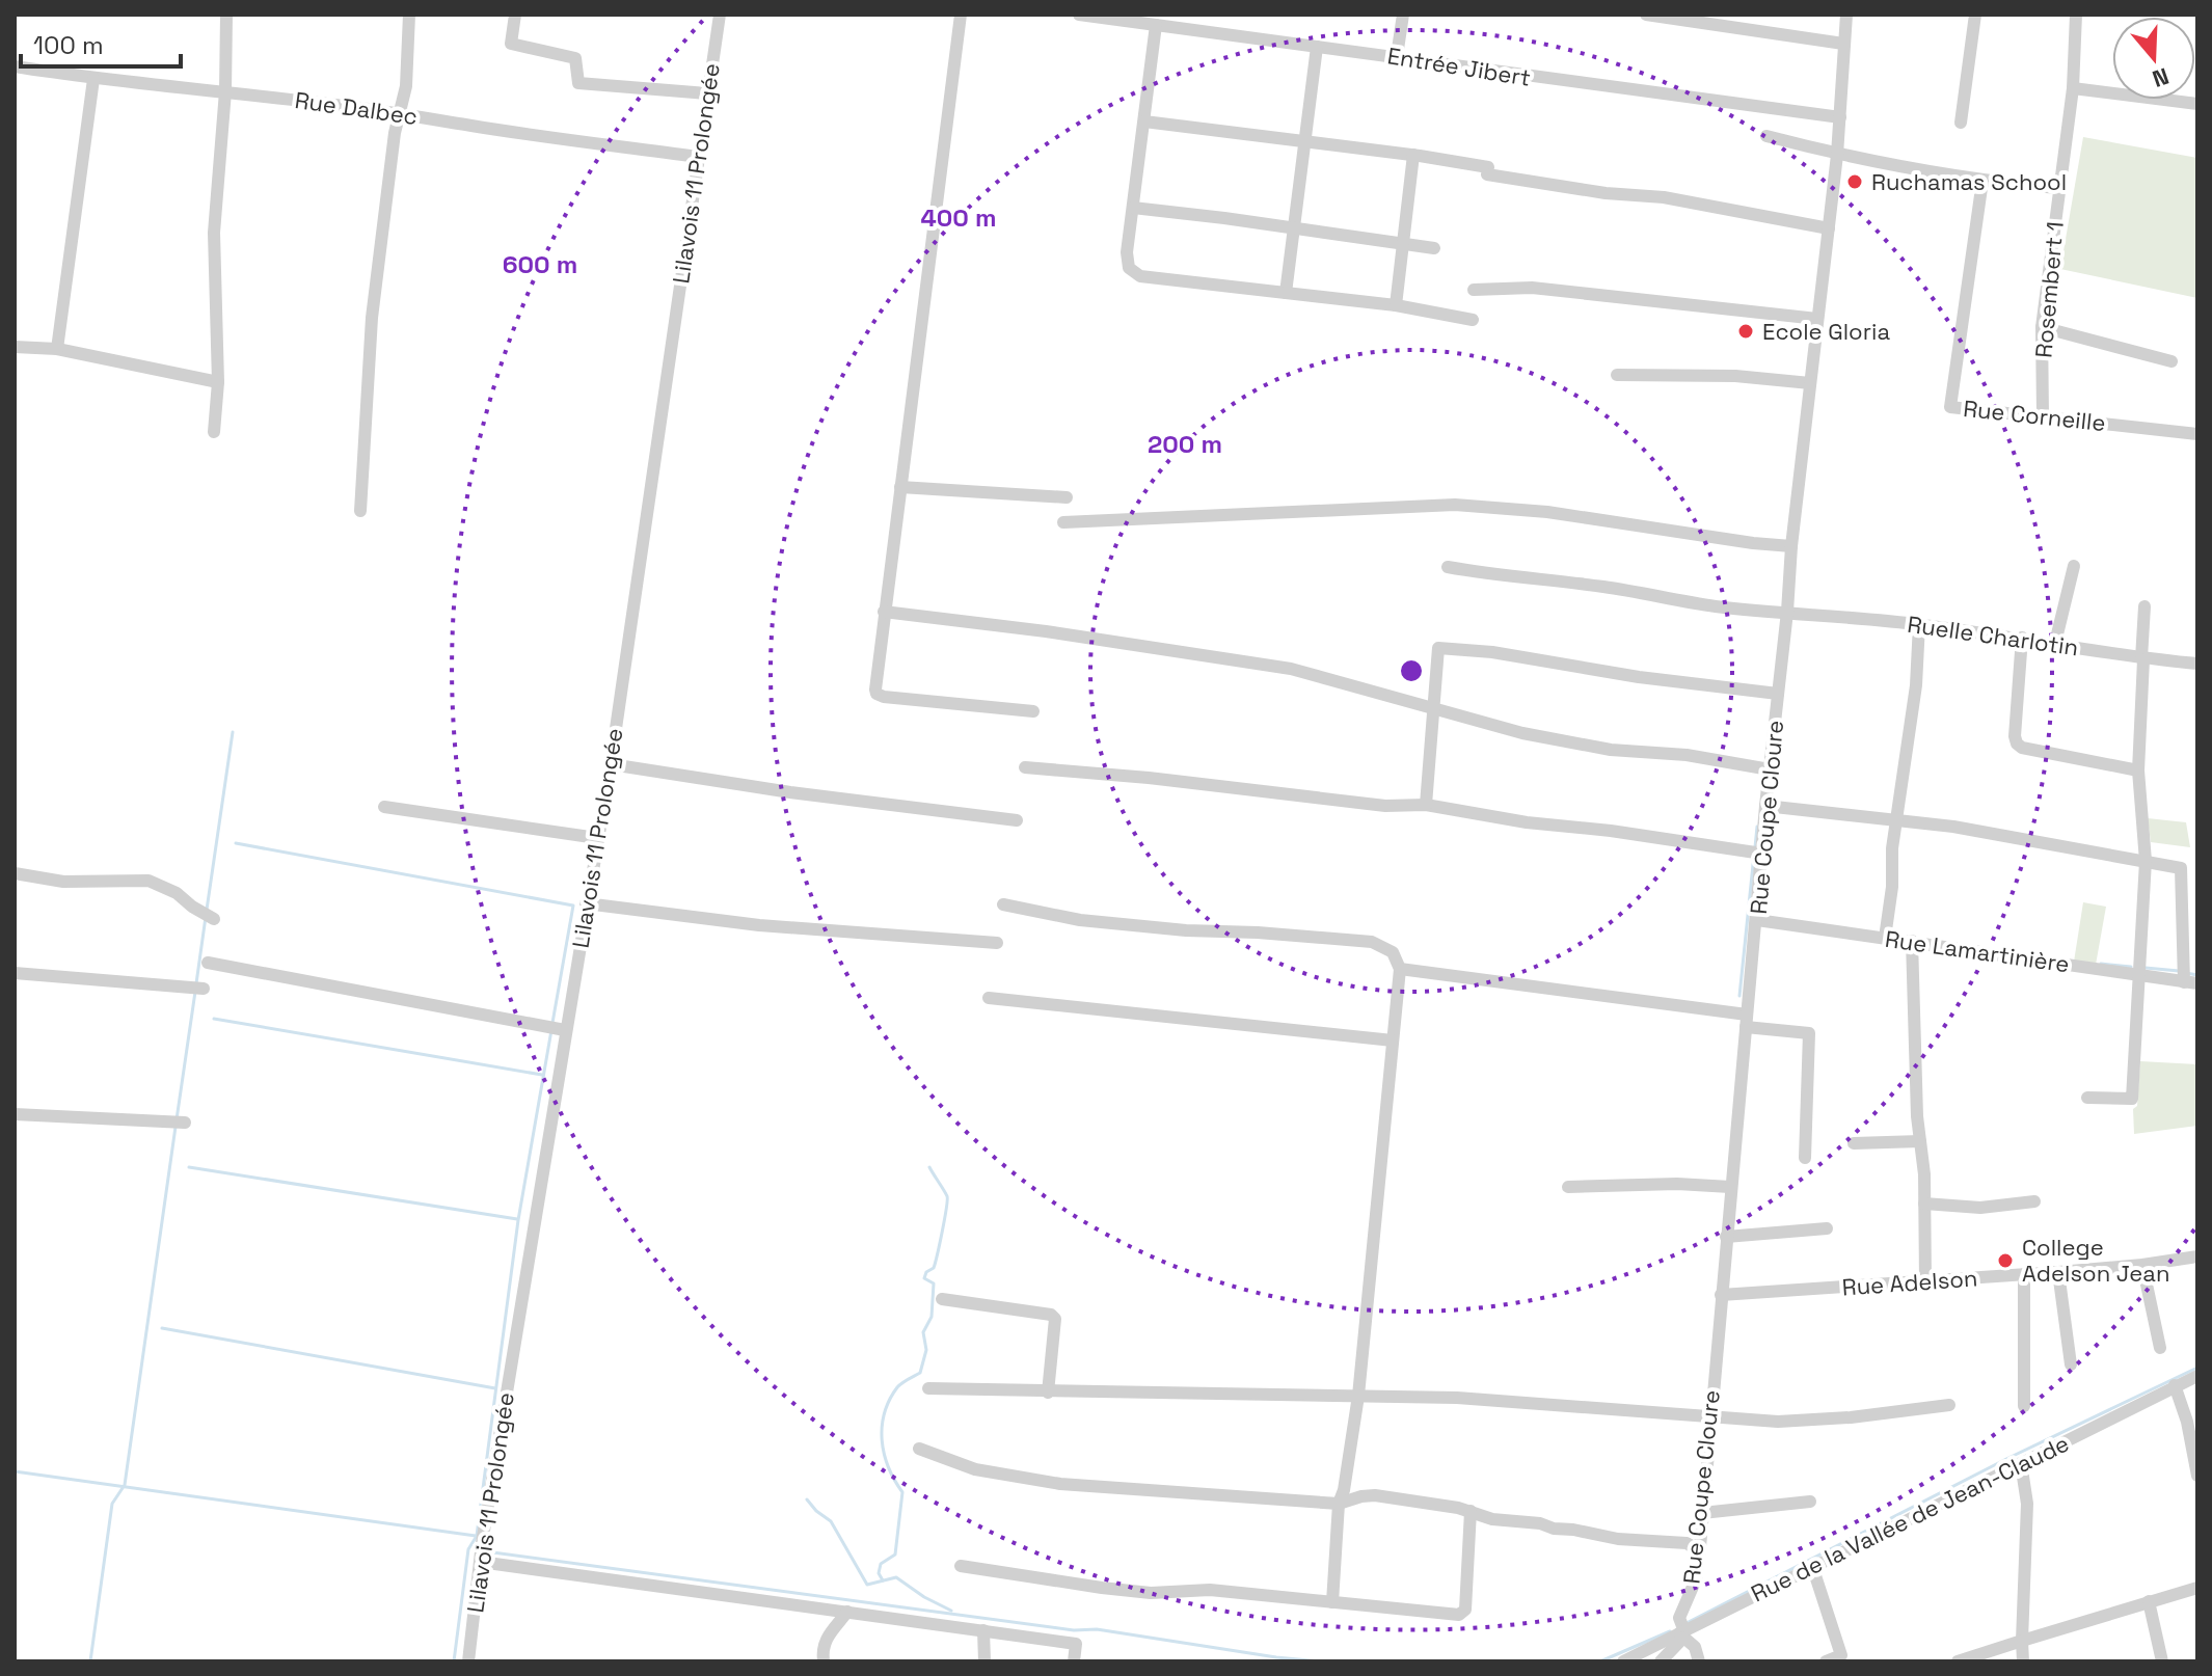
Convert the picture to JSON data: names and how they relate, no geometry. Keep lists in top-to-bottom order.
{
  "streets": {
    "street": [
      "Entrée Jibert",
      "Rue Dalbec",
      "Lilavois 11 Prolongée",
      "Rosembert 1",
      "Rue Corneille",
      "Ruelle Charlotin",
      "Rue Coupe Cloure",
      "Rue Lamartinière",
      "Rue Adelson",
      "Rue de la Vallée de Jean-Claude"
    ]
  },
  "crossings": [
    ["Entrée Jibert", "Rue Coupe Cloure"],
    ["Rue Dalbec", "Lilavois 11 Prolongée"],
    ["Rosembert 1", "Rue Corneille"],
    ["Ruelle Charlotin", "Rue Coupe Cloure"],
    ["Rue Coupe Cloure", "Rue Lamartinière"],
    ["Rue Coupe Cloure", "Rue Adelson"],
    ["Rue Coupe Cloure", "Rue de la Vallée de Jean-Claude"]
  ],
  "places": ["Ruchamas School", "Ecole Gloria", "College Adelson Jean"],
  "scale_bar": "100 m",
  "north": "bottom",
  "rings": ["400 m", "600 m", "200 m"]
}
